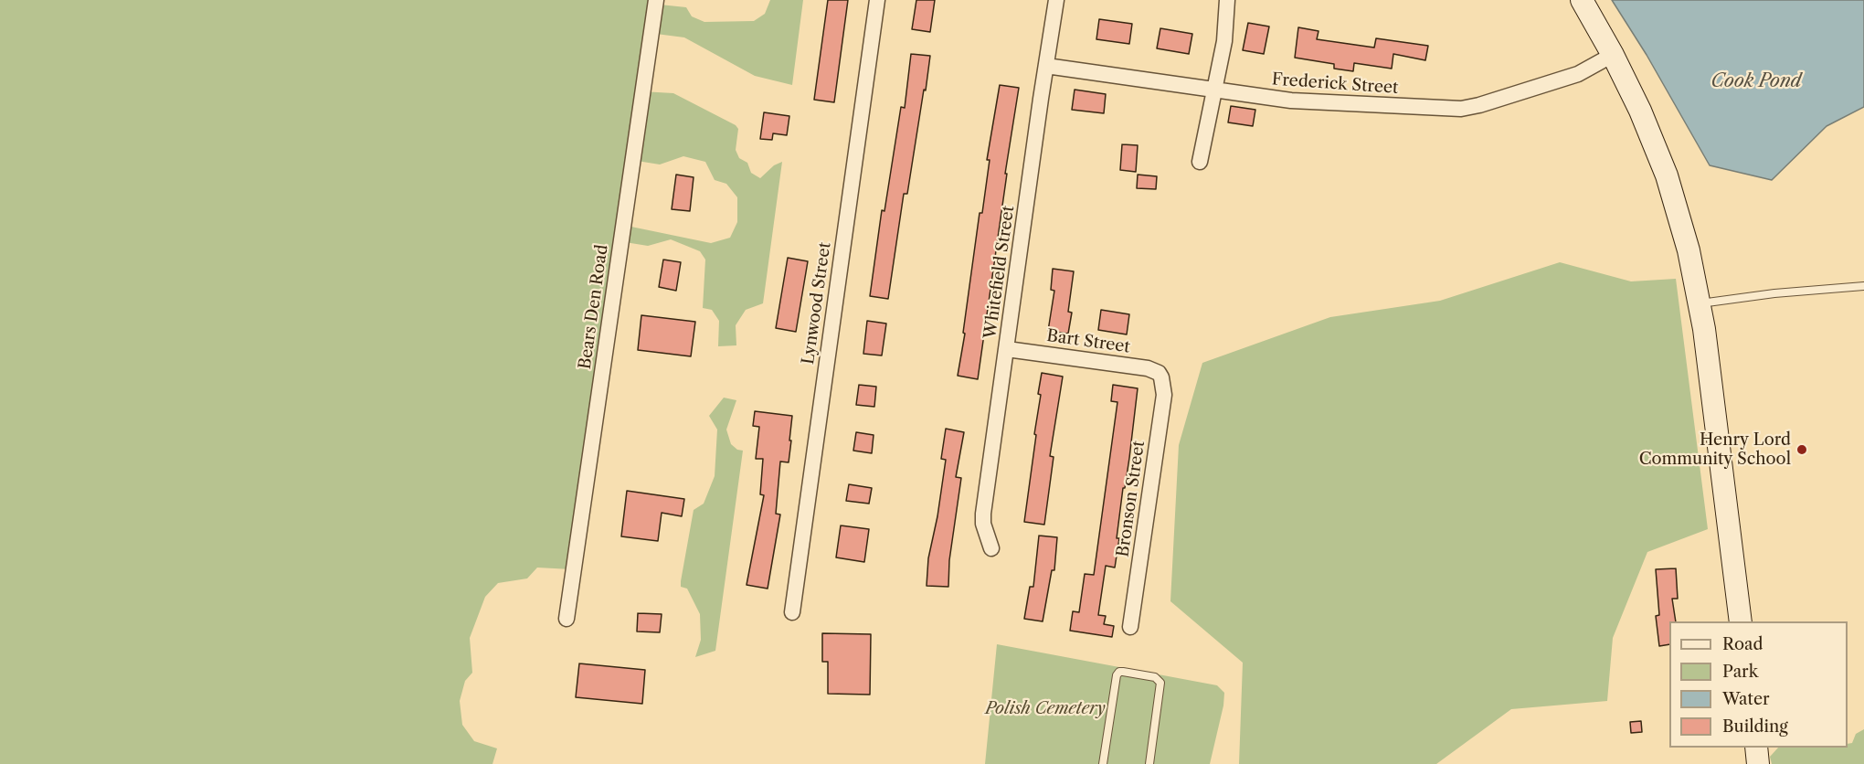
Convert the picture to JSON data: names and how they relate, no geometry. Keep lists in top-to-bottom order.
{
  "streets": {
    "street": [
      "Frederick Street",
      "Whitefield Street",
      "Lynwood Street",
      "Bears Den Road",
      "Bart Street",
      "Bronson Street"
    ]
  },
  "crossings": [
    ["Frederick Street", "Whitefield Street"],
    ["Whitefield Street", "Bart Street"],
    ["Bart Street", "Bronson Street"]
  ],
  "water": ["Cook Pond"],
  "parks": ["Polish Cemetery"],
  "places": ["Henry Lord Community School"],
  "legend": [
    "Road",
    "Park",
    "Water",
    "Building"
  ]
}
